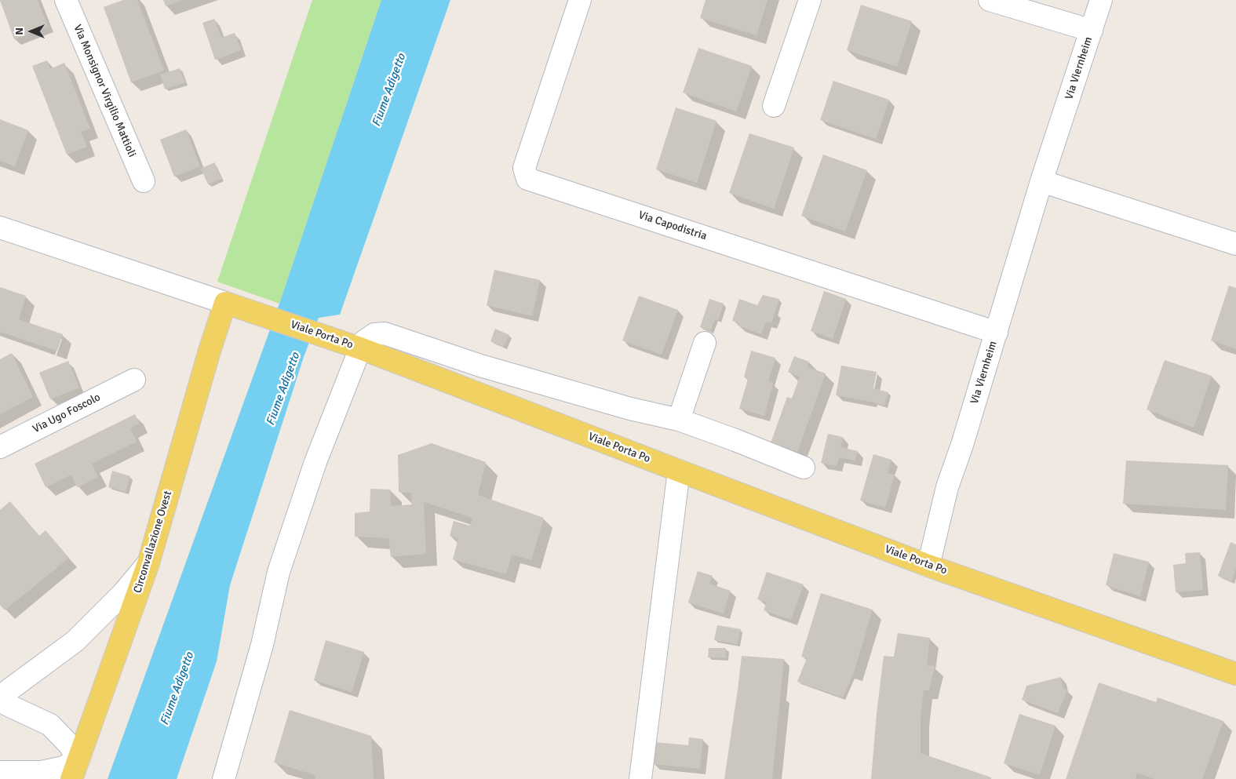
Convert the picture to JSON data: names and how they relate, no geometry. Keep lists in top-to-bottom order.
{
  "streets": {
    "main road": ["Viale Porta Po", "Circonvallazione Ovest"],
    "street": [
      "Via Viernheim",
      "Via Monsignor Virgilio Mattioli",
      "Via Capodistria",
      "Via Ugo Foscolo"
    ]
  },
  "crossings": [
    ["Via Viernheim", "Via Capodistria"],
    ["Via Viernheim", "Viale Porta Po"],
    ["Viale Porta Po", "Circonvallazione Ovest"]
  ],
  "water": ["Fiume Adigetto"],
  "north": "left"
}
